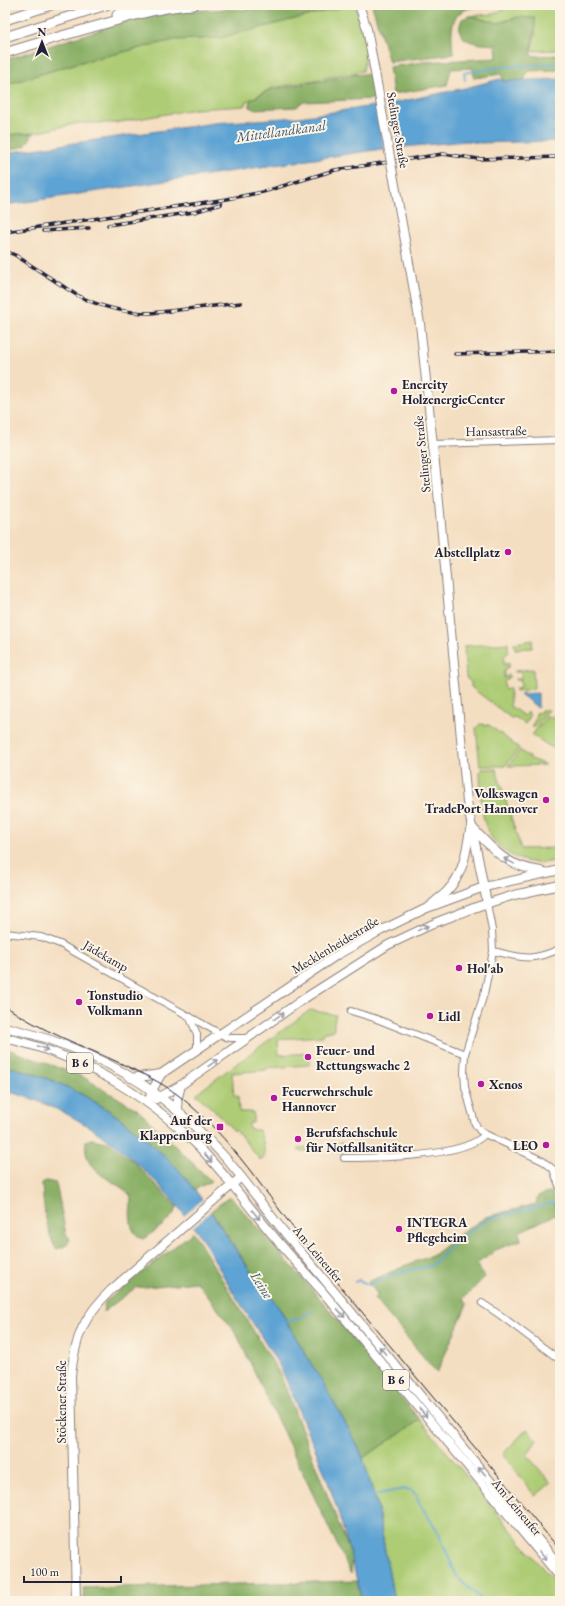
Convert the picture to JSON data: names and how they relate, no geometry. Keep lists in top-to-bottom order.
{
  "streets": {
    "main road": [
      "Stelinger Straße",
      "Mecklenheidestraße",
      "B 6",
      "Am Leineufer",
      "Stöckener Straße"
    ],
    "street": ["Hansastraße", "Jädekamp"]
  },
  "crossings": [
    ["Stelinger Straße", "Hansastraße"],
    ["Stelinger Straße", "Mecklenheidestraße"],
    ["Mecklenheidestraße", "Jädekamp"],
    ["Am Leineufer", "Stöckener Straße"]
  ],
  "water": ["Mittellandkanal", "Leine"],
  "places": {
    "other": [
      "Enercity HolzenergieCenter",
      "Abstellplatz",
      "Volkswagen TradePort Hannover",
      "Hol'ab",
      "Tonstudio Volkmann",
      "Lidl",
      "Feuer- und Rettungswache 2",
      "Xenos",
      "Feuerwehrschule Hannover",
      "Berufsfachschule für Notfallsanitäter",
      "LEO",
      "INTEGRA Pflegeheim"
    ],
    "transit": ["Auf der Klappenburg"]
  },
  "scale_bar": "100 m",
  "north": "top"
}
